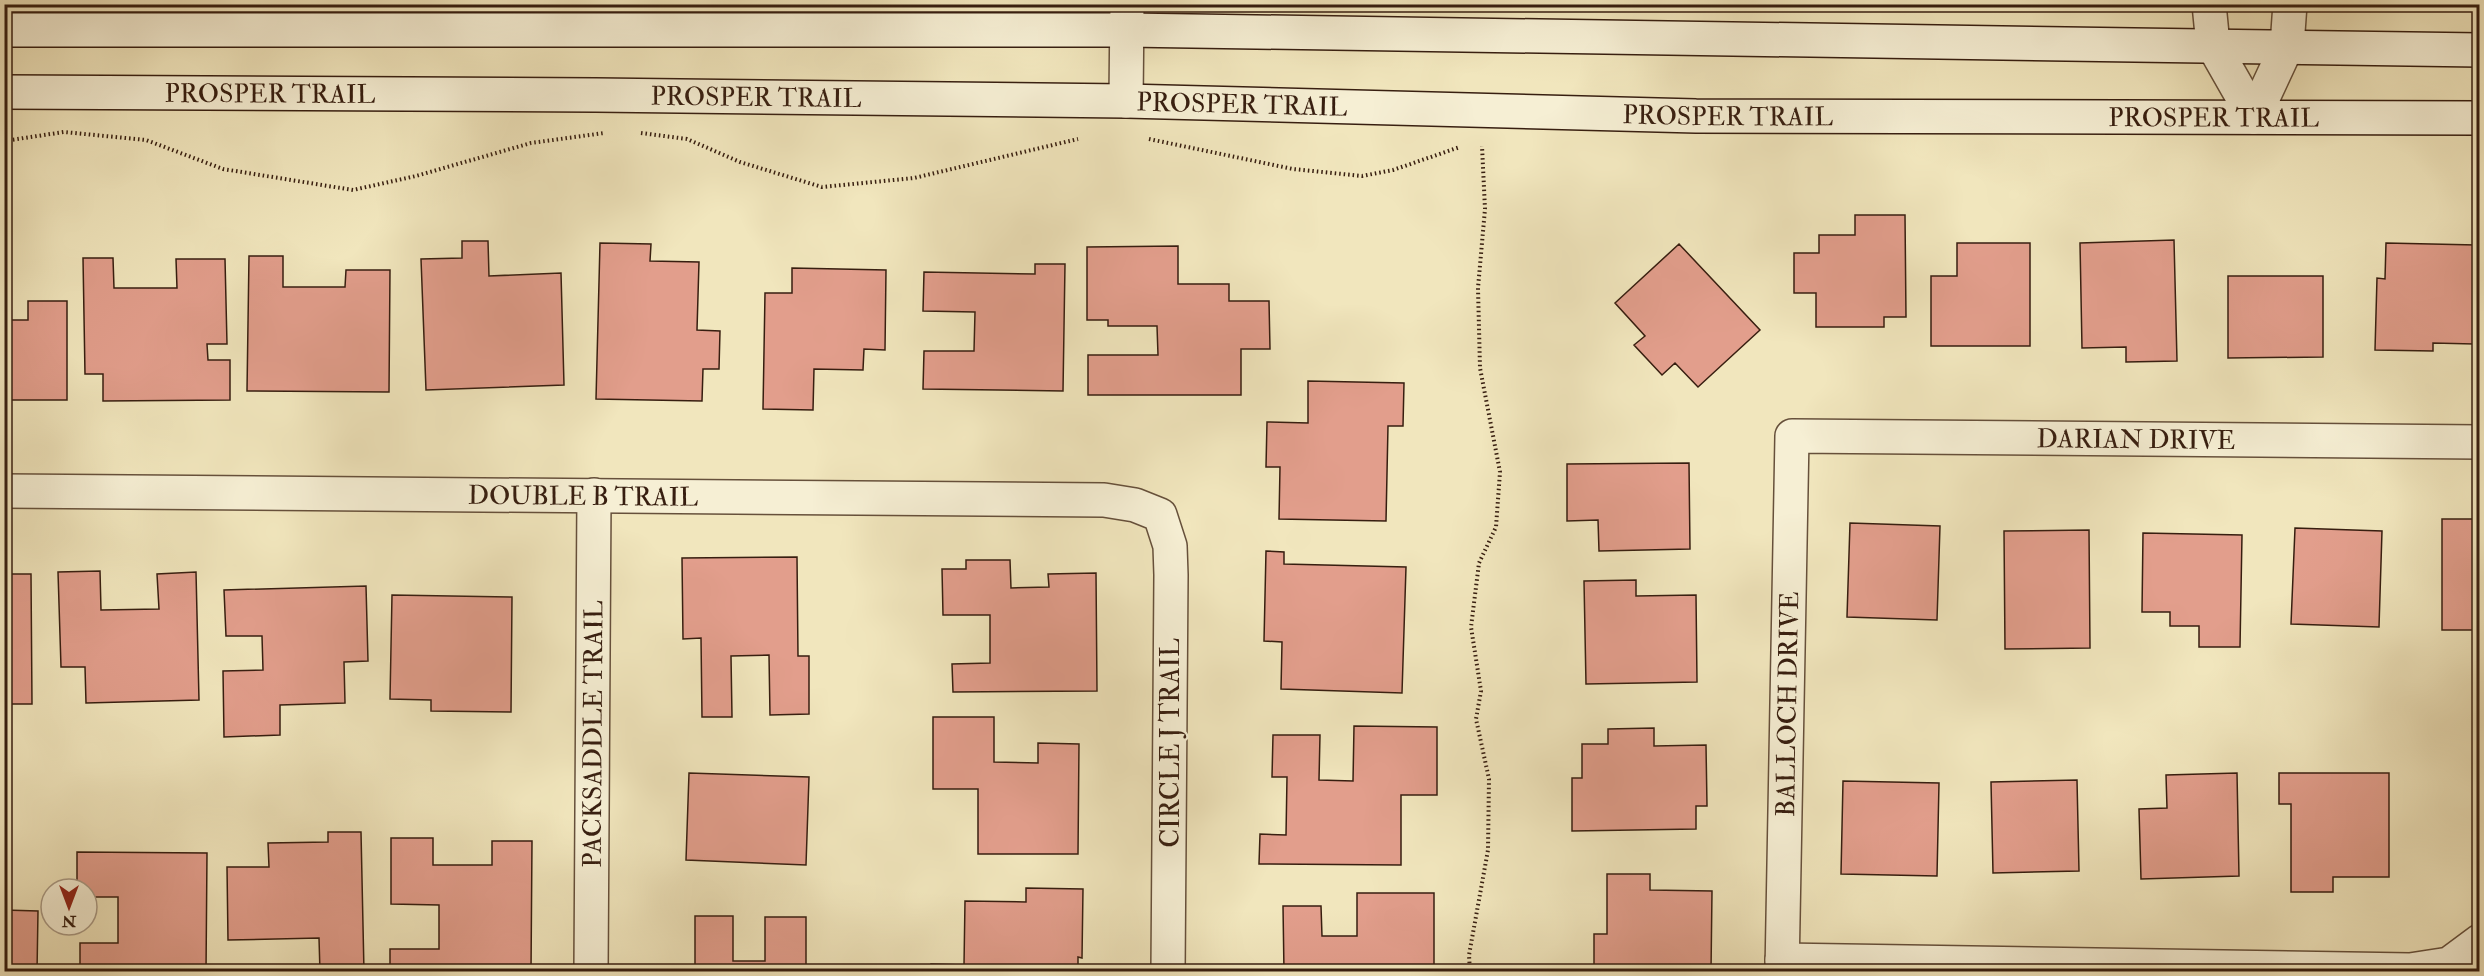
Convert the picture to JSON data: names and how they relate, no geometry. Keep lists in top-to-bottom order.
{
  "streets": {
    "main road": [
      "PROSPER TRAIL",
      "DARIAN DRIVE",
      "DOUBLE B TRAIL",
      "BALLOCH DRIVE",
      "PACKSADDLE TRAIL",
      "CIRCLE J TRAIL"
    ]
  },
  "crossings": [
    ["DARIAN DRIVE", "BALLOCH DRIVE"],
    ["DOUBLE B TRAIL", "PACKSADDLE TRAIL"],
    ["DOUBLE B TRAIL", "CIRCLE J TRAIL"]
  ],
  "north": "bottom"
}
